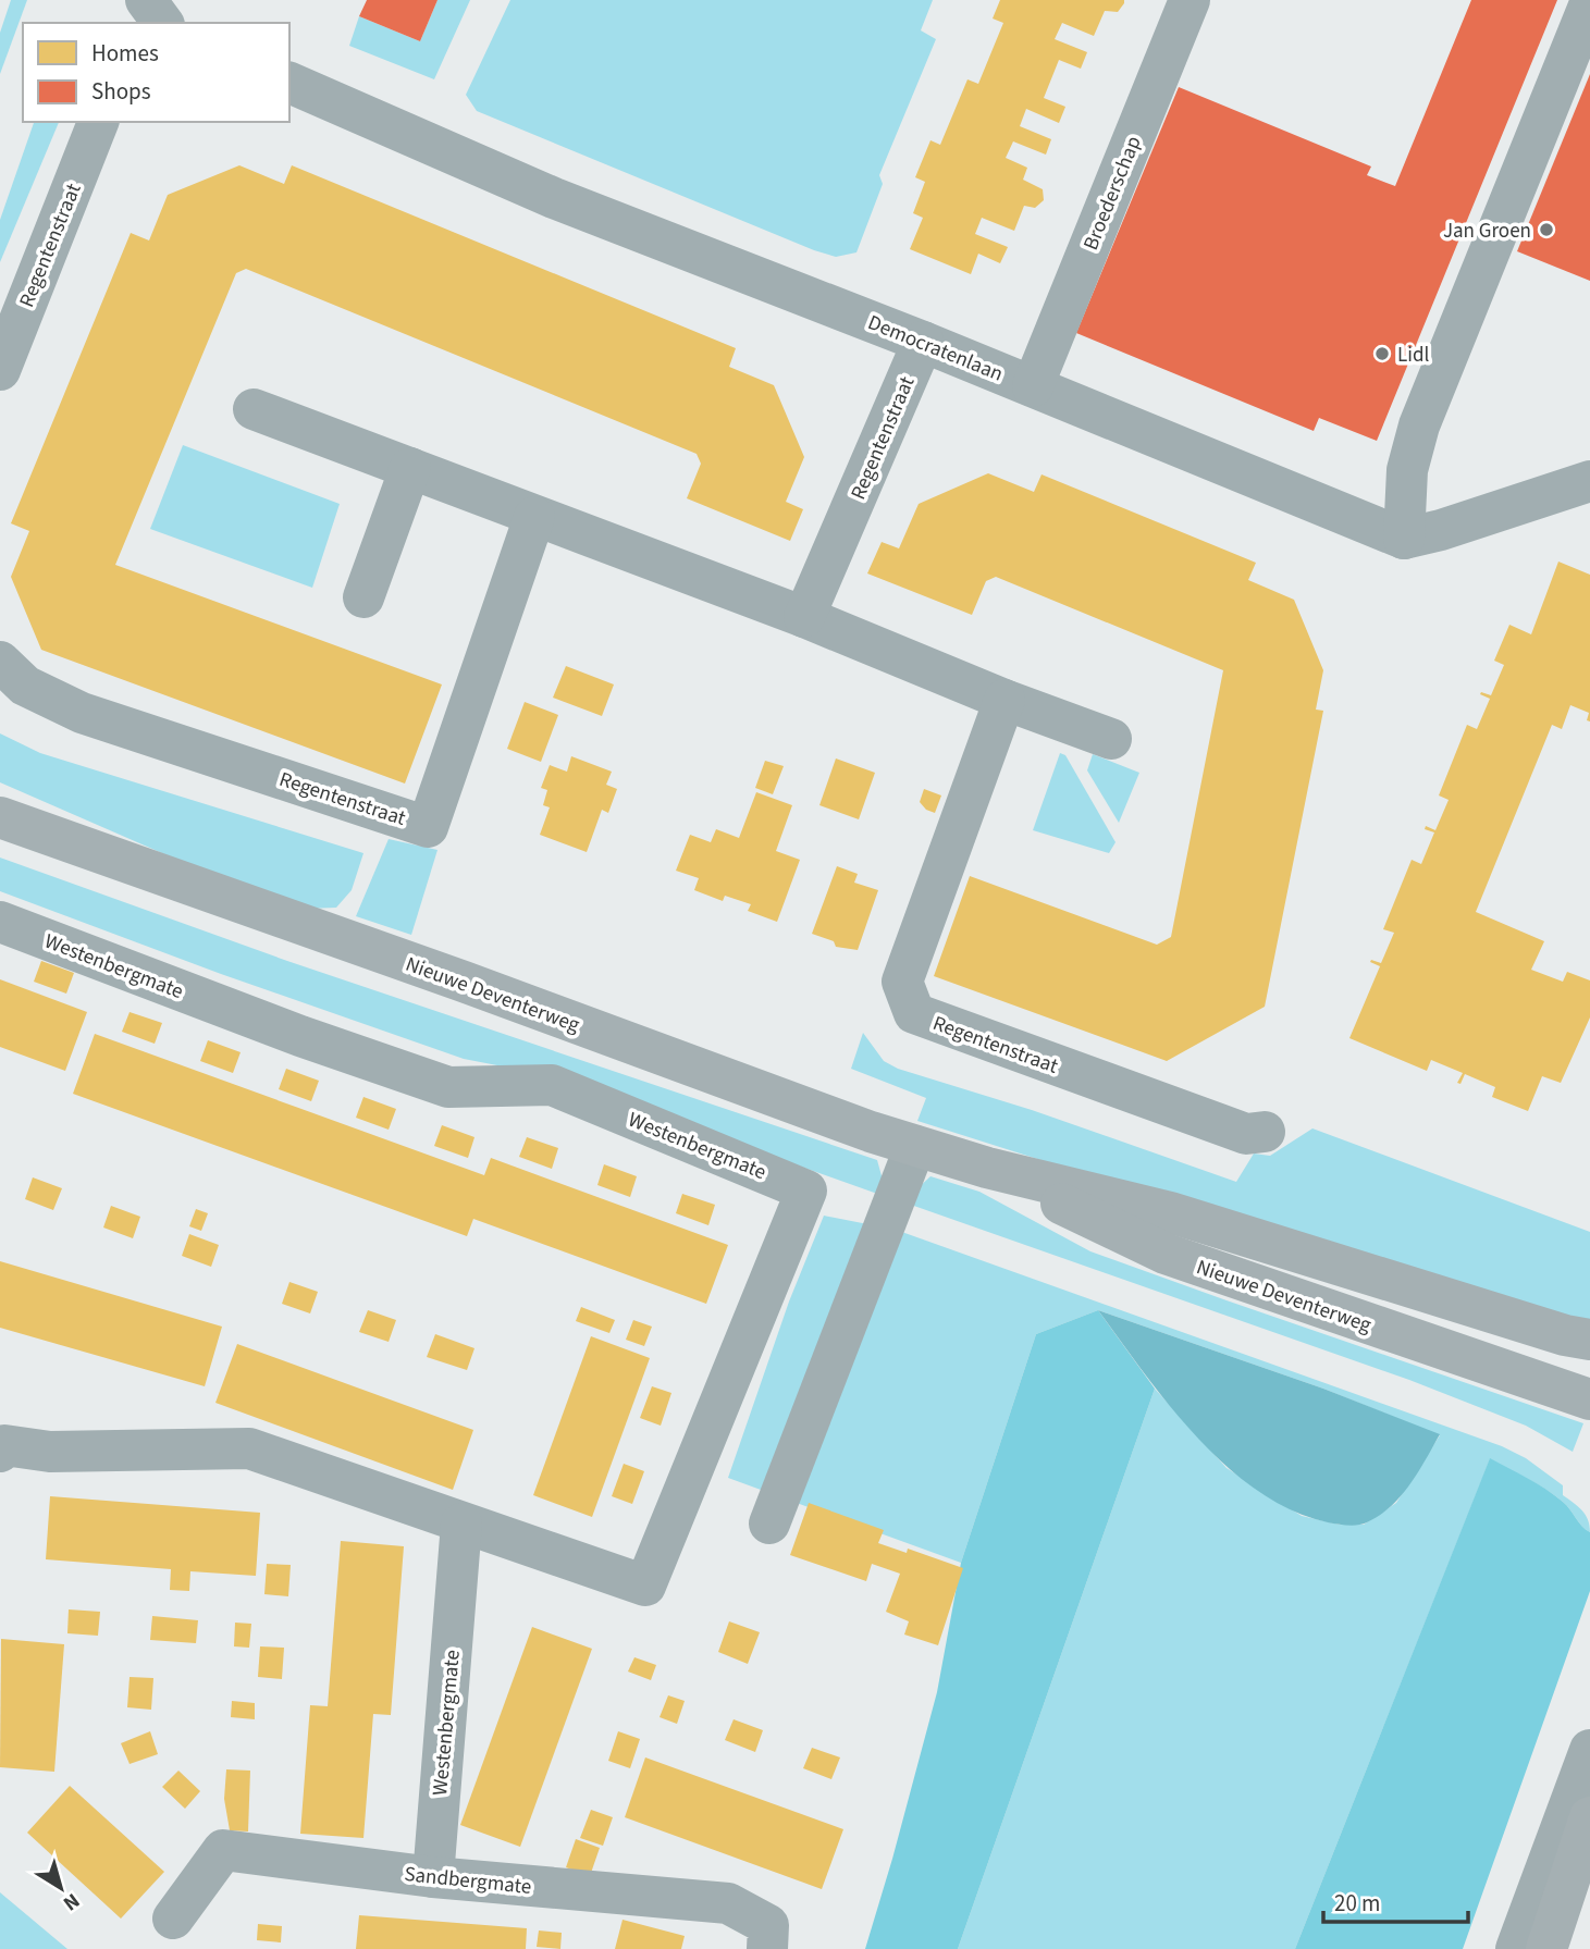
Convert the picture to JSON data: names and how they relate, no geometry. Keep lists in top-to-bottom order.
{
  "streets": {
    "main road": ["Nieuwe Deventerweg"],
    "street": [
      "Broederschap",
      "Regentenstraat",
      "Democratenlaan",
      "Westenbergmate",
      "Sandbergmate"
    ]
  },
  "crossings": [
    ["Broederschap", "Democratenlaan"],
    ["Regentenstraat", "Democratenlaan"],
    ["Westenbergmate", "Sandbergmate"]
  ],
  "places": ["Jan Groen", "Lidl"],
  "legend": ["Homes", "Shops"],
  "scale_bar": "20 m",
  "north": "bottom right"
}
